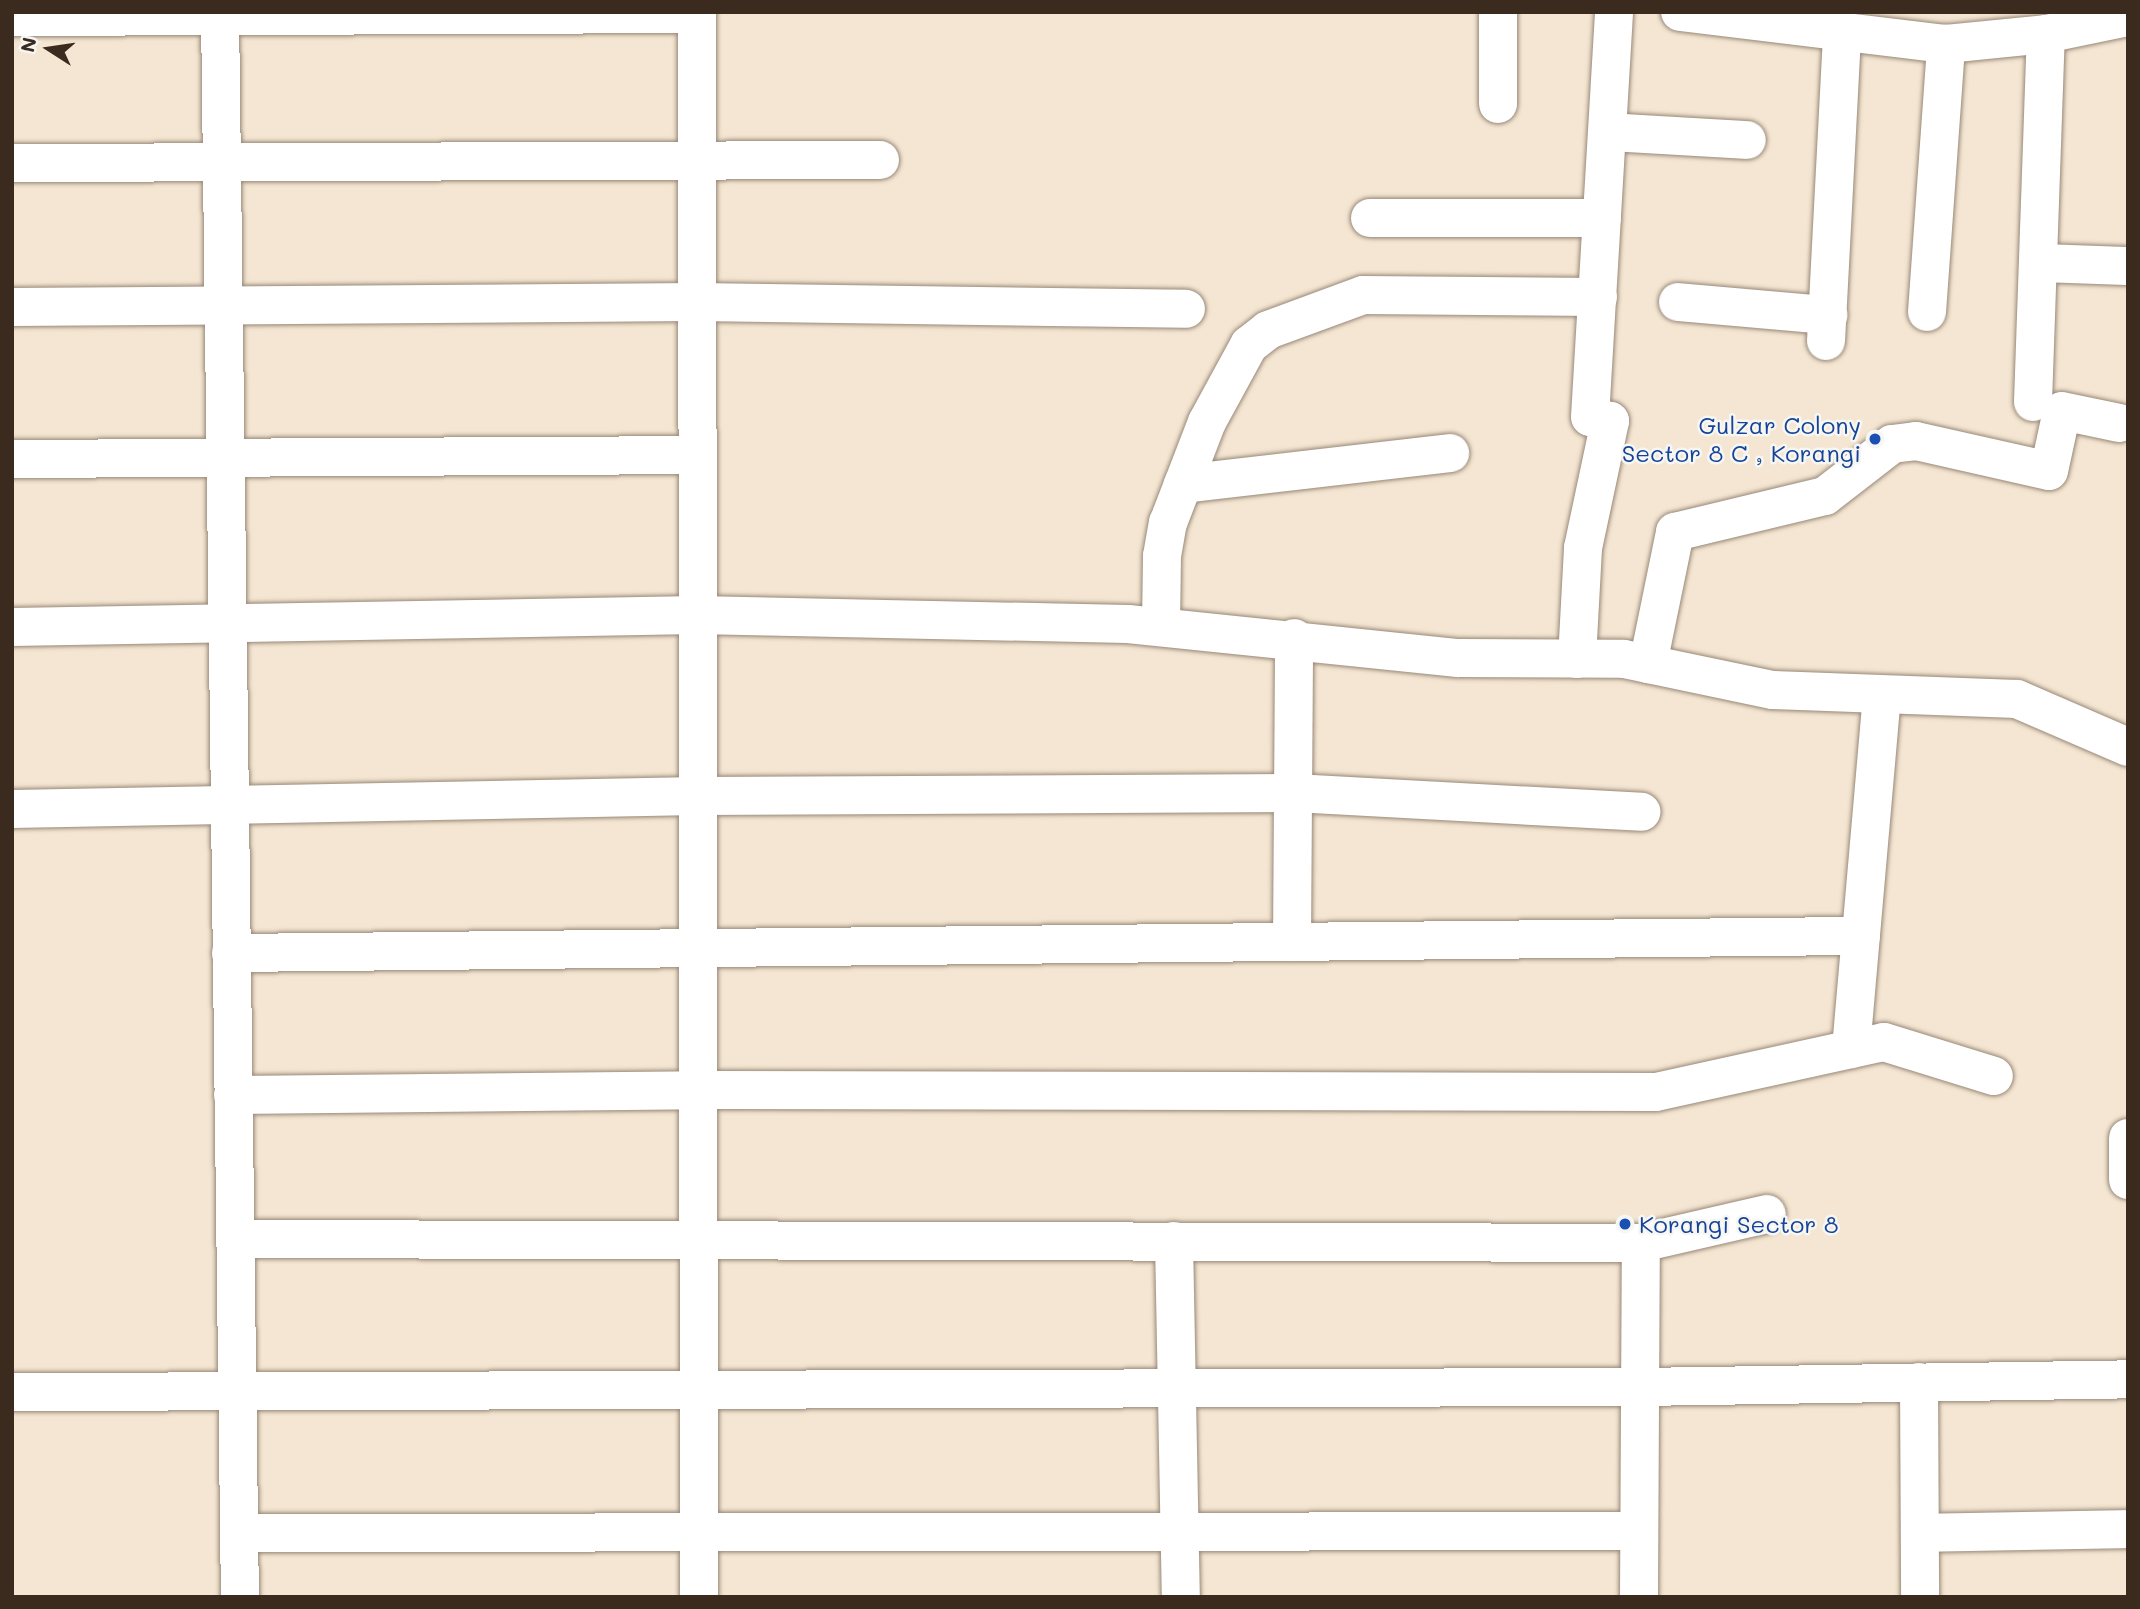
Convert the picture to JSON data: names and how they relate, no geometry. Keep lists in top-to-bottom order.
{
  "places": ["Gulzar Colony Sector 8 C , Korangi", "Korangi Sector 8"],
  "north": "left"
}
